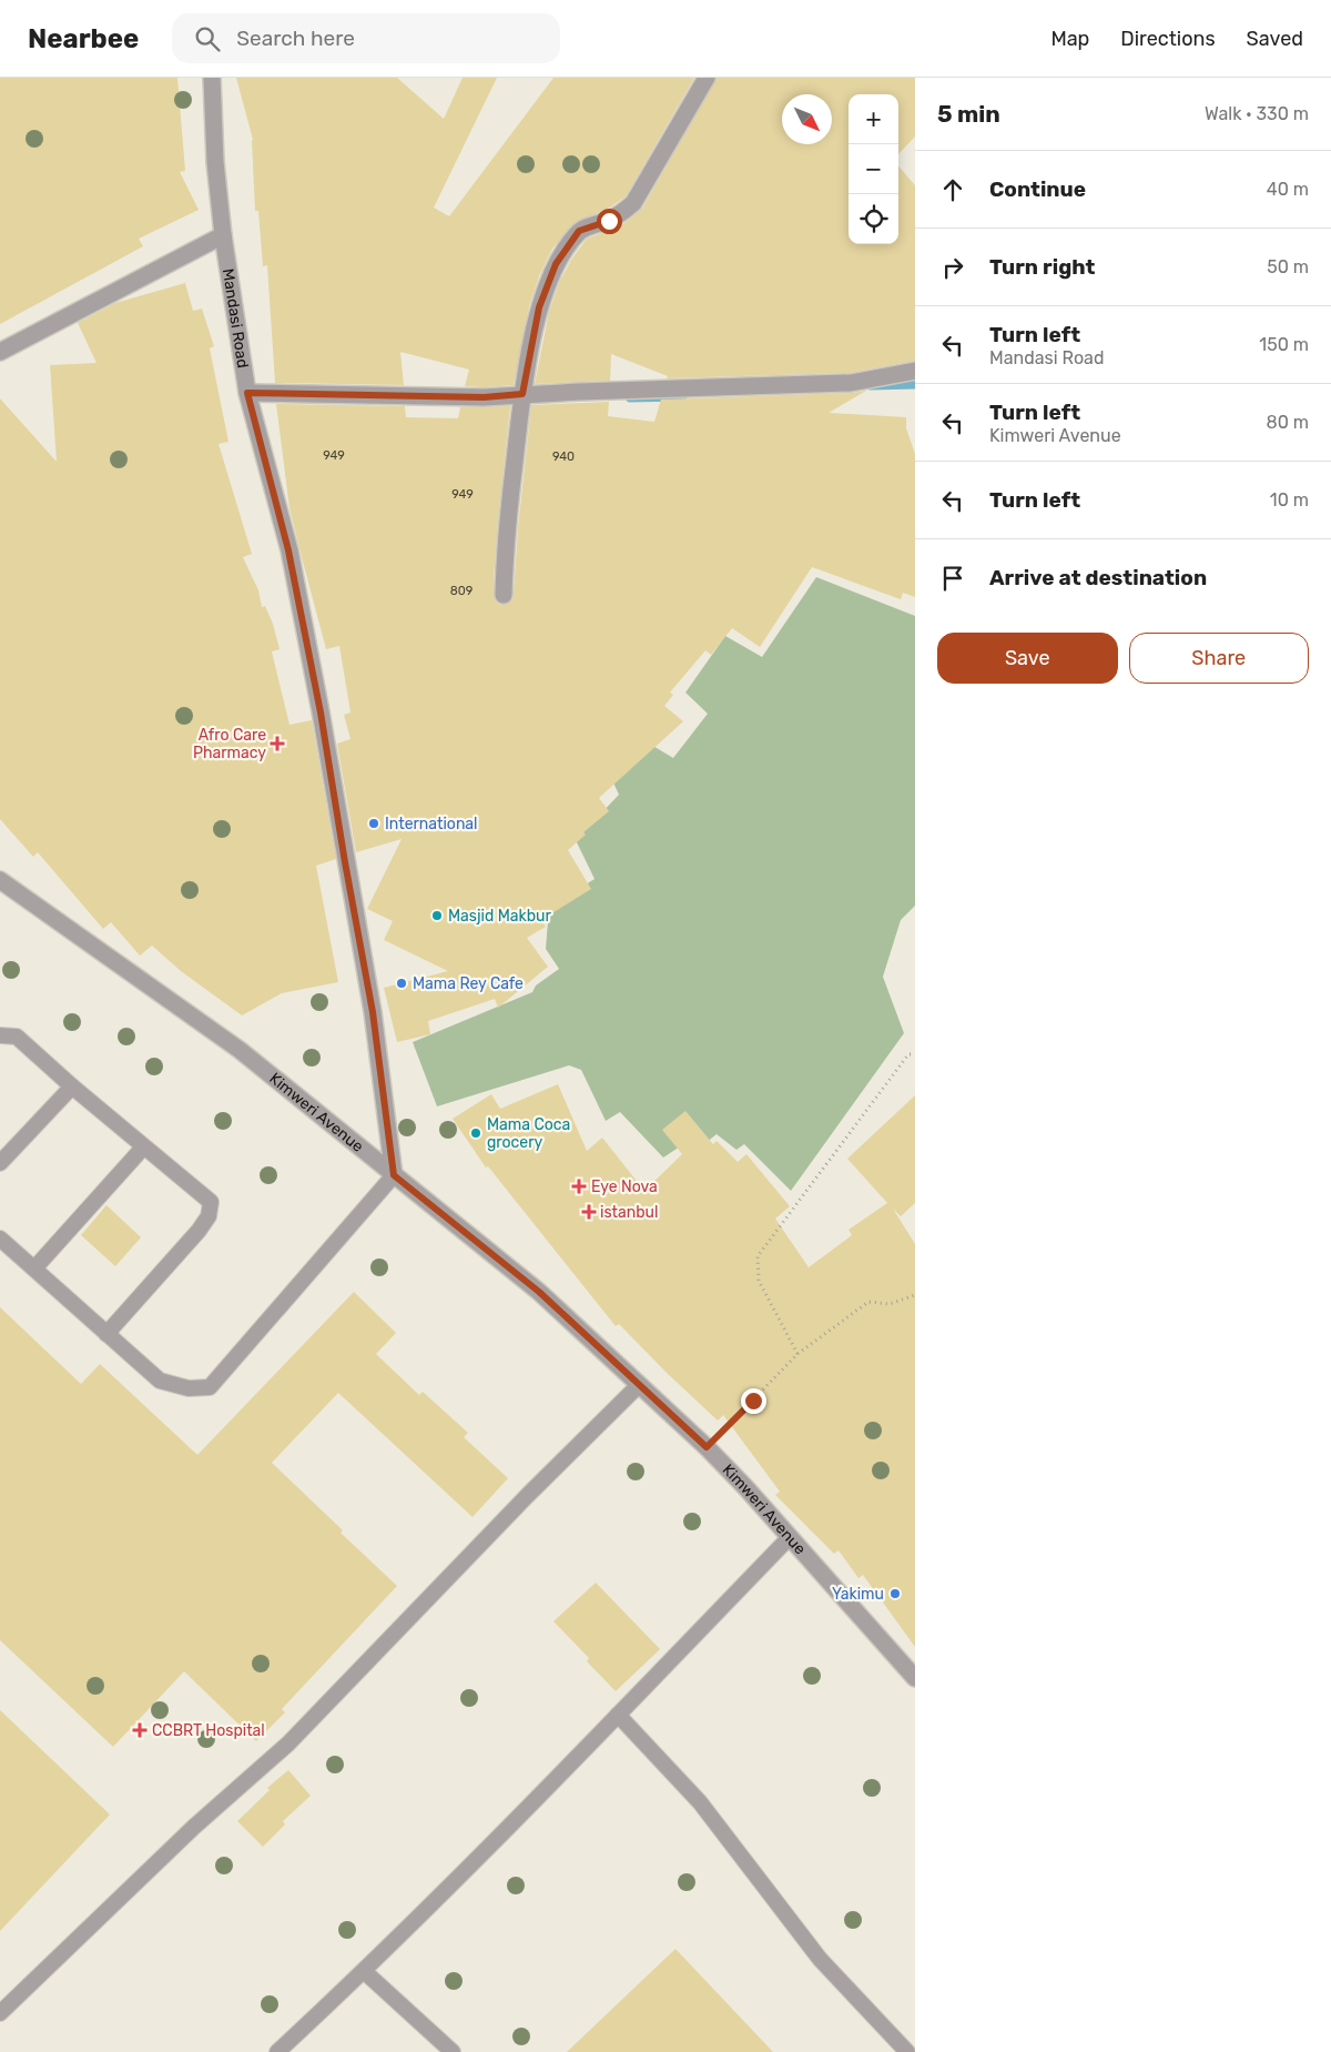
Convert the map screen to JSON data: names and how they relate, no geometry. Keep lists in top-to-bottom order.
{
  "streets": {
    "street": ["Mandasi Road", "Kimweri Avenue"]
  },
  "crossings": [
    ["Mandasi Road", "Kimweri Avenue"]
  ],
  "places": {
    "health": [
      "Afro Care Pharmacy",
      "Eye Nova",
      "istanbul",
      "CCBRT Hospital"
    ],
    "other": [
      "International",
      "Masjid Makbur",
      "Mama Rey Cafe",
      "Mama Coca grocery",
      "Yakimu"
    ]
  },
  "house_numbers": [
    "949",
    "940",
    "949",
    "809"
  ],
  "north": "bottom right",
  "page": {
    "header": "Nearbee",
    "search": "Search here",
    "nav": ["Map", "Directions", "Saved"],
    "heading": ["5 min", "Walk · 330 m"],
    "map_buttons": ["+", "−"],
    "list": [
      ["Continue", "40 m"],
      ["Turn right", "50 m"],
      ["Turn left", "Mandasi Road", "150 m"],
      ["Turn left", "Kimweri Avenue", "80 m"],
      ["Turn left", "10 m"],
      "Arrive at destination"
    ],
    "buttons": ["Save", "Share"]
  }
}
